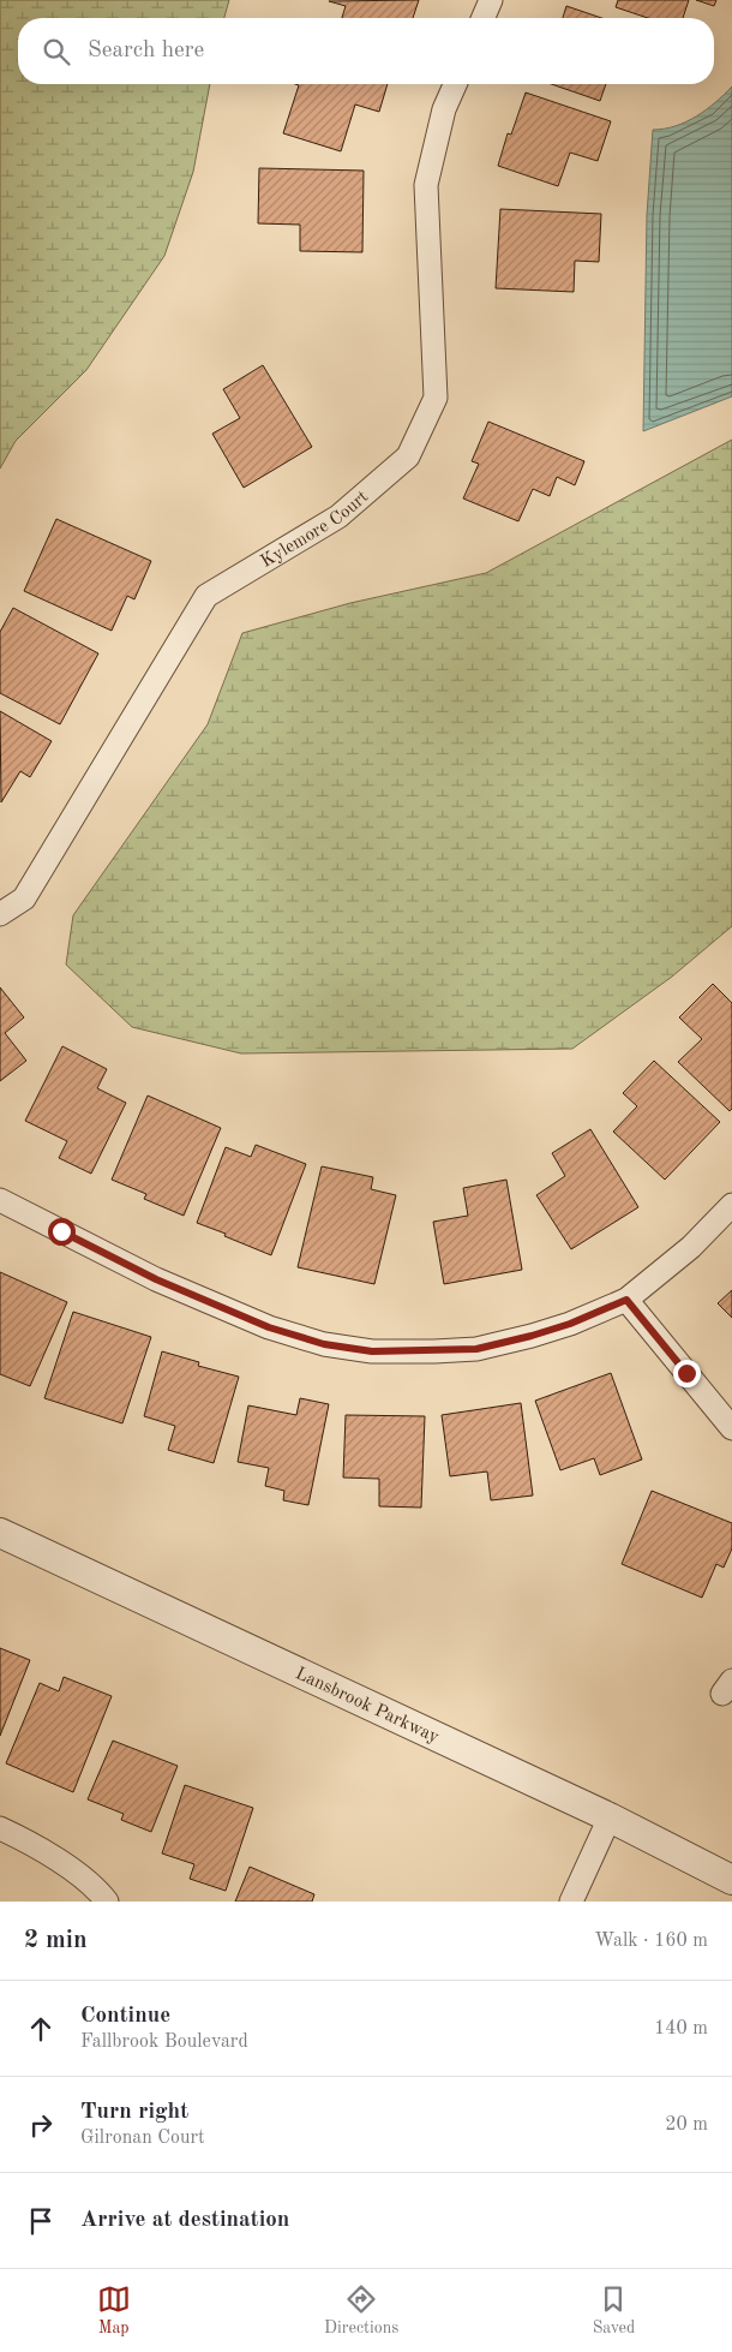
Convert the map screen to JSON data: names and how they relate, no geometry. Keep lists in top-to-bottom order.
{
  "streets": {
    "street": ["Kylemore Court", "Lansbrook Parkway"]
  },
  "page": {
    "search": "Search here",
    "heading": ["2 min", "Walk · 160 m"],
    "list": [
      ["Continue", "Fallbrook Boulevard", "140 m"],
      ["Turn right", "Gilronan Court", "20 m"],
      "Arrive at destination"
    ],
    "nav": ["Map", "Directions", "Saved"]
  }
}
